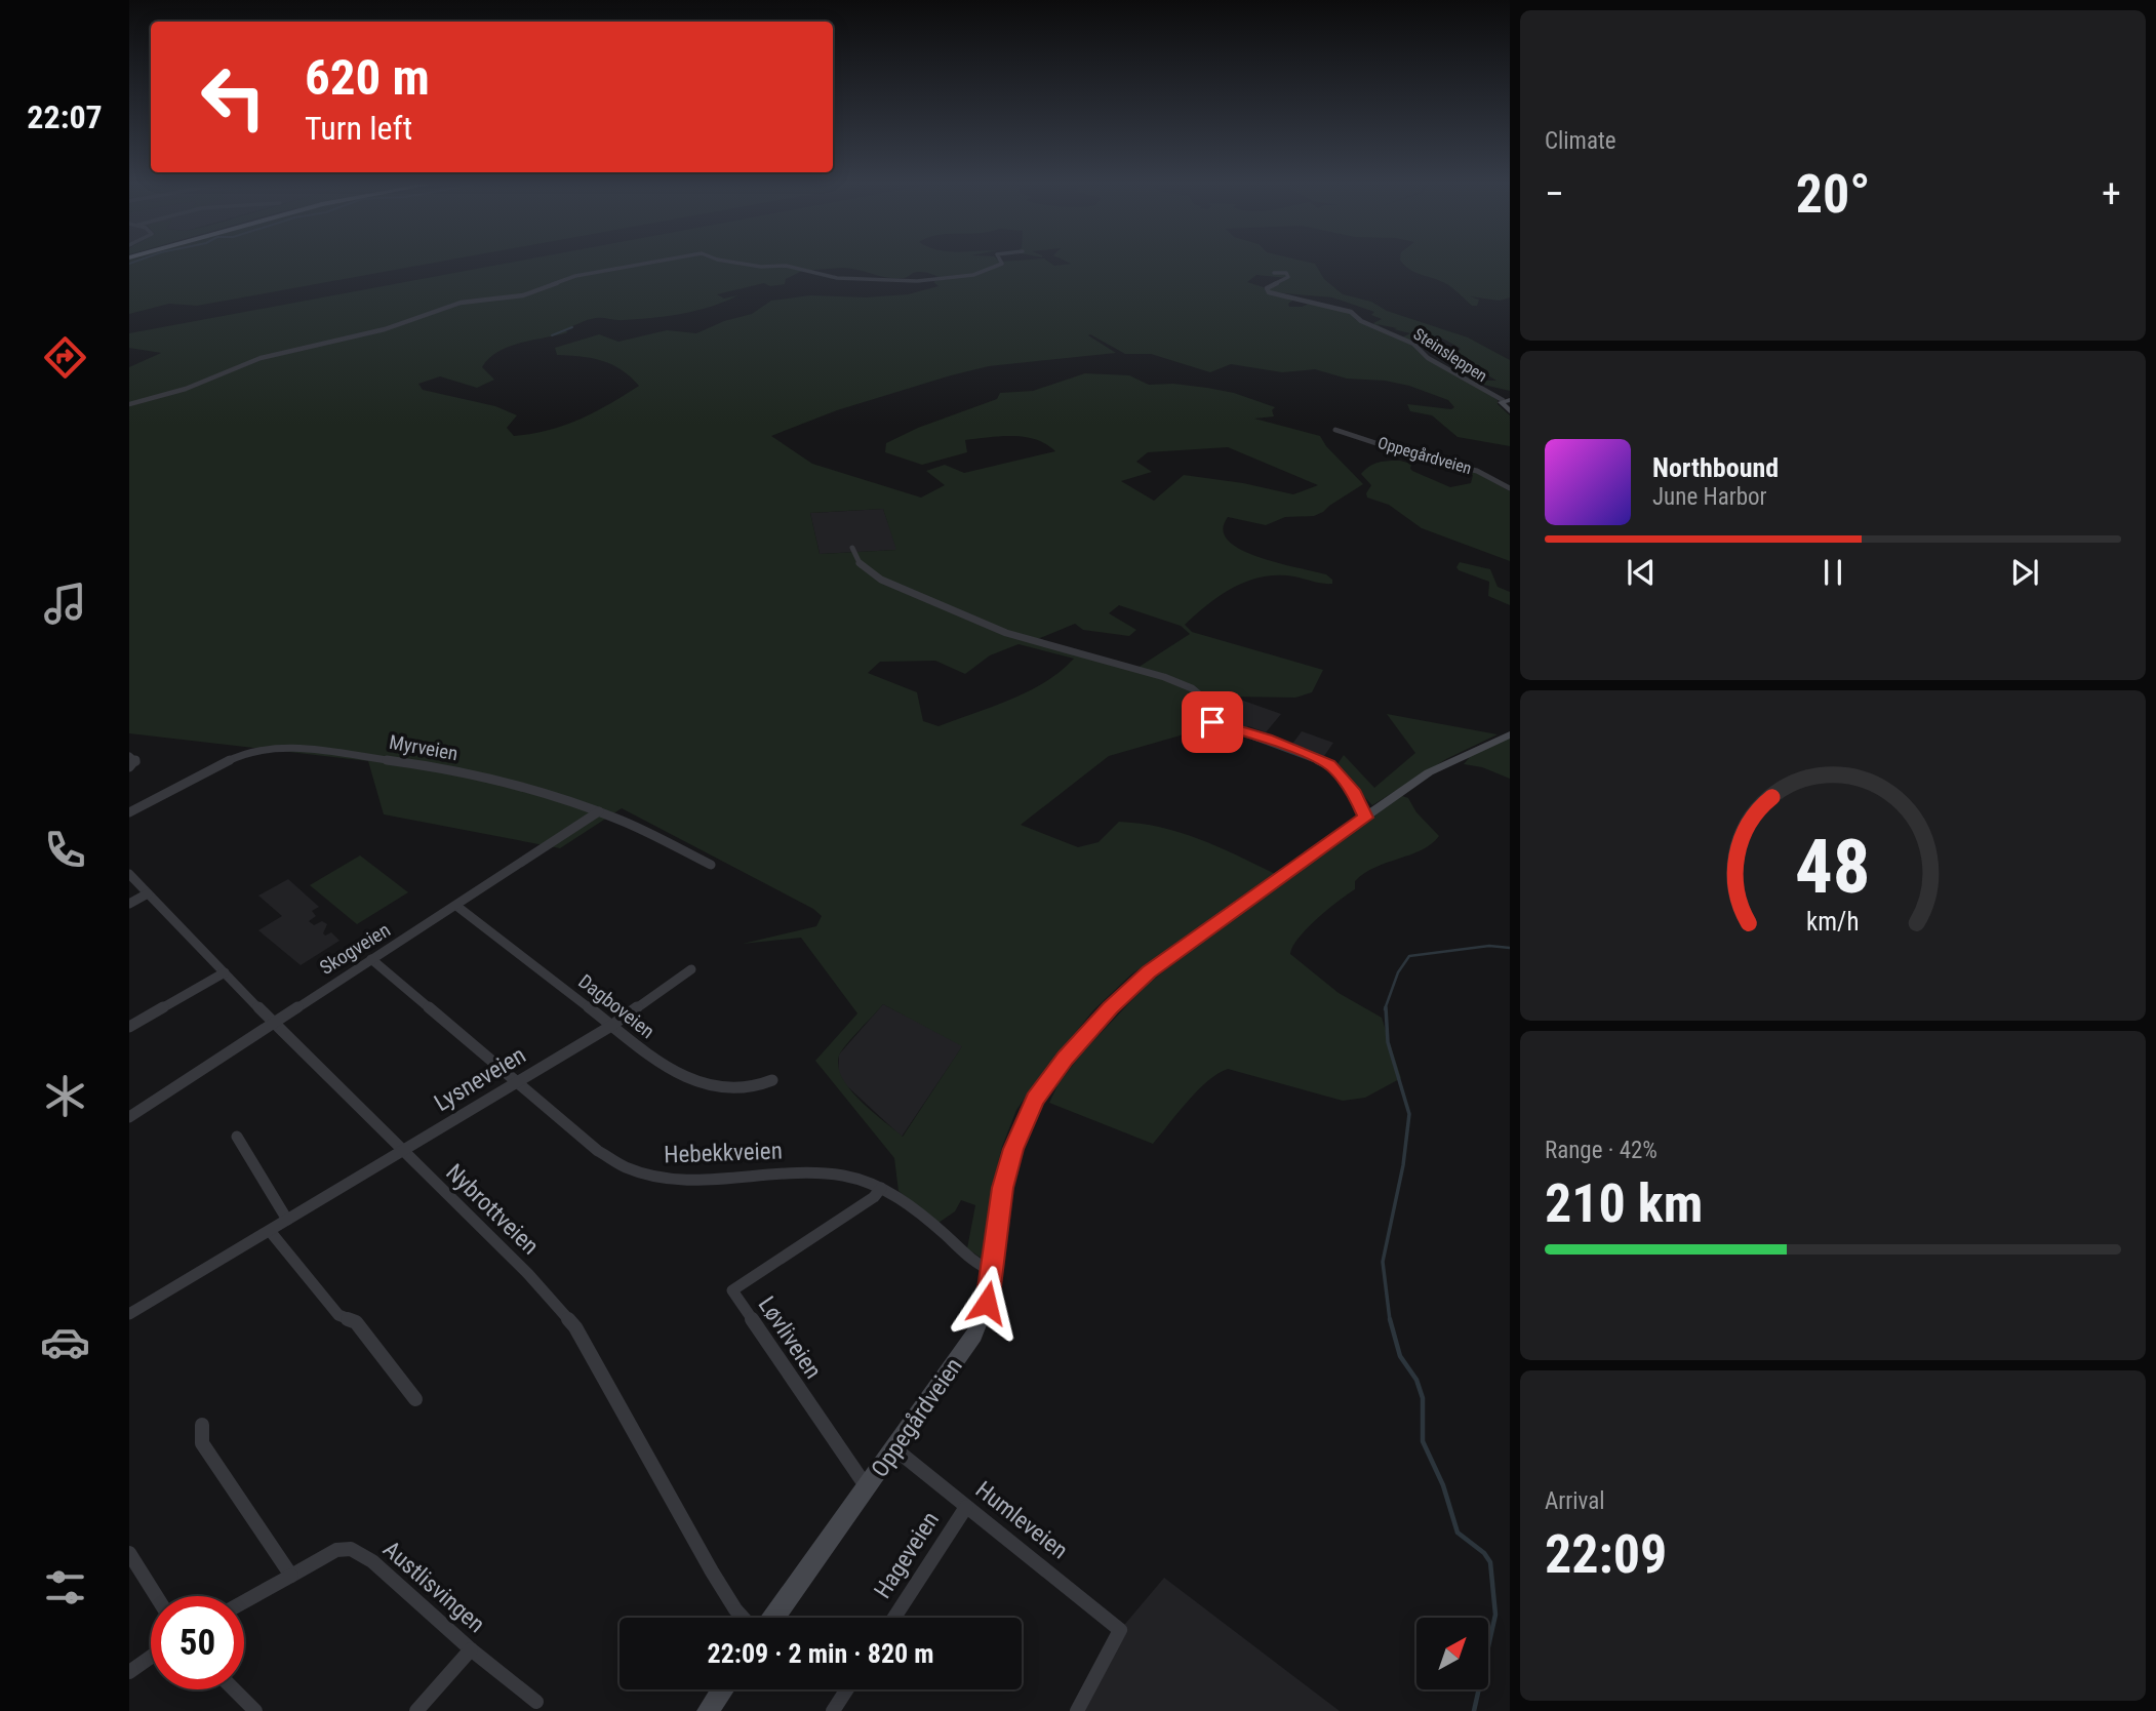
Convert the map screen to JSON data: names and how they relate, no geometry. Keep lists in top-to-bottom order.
{
  "streets": {
    "main road": ["Oppegårdveien"],
    "street": [
      "Steinsleppen",
      "Myrveien",
      "Skogveien",
      "Dagboveien",
      "Lysneveien",
      "Hebekkveien",
      "Nybrottveien",
      "Løvliveien",
      "Humleveien",
      "Hageveien",
      "Austlisvingen"
    ]
  },
  "crossings": [
    ["Oppegårdveien", "Hebekkveien"],
    ["Oppegårdveien", "Løvliveien"],
    ["Oppegårdveien", "Humleveien"],
    ["Myrveien", "Skogveien"],
    ["Skogveien", "Dagboveien"],
    ["Skogveien", "Hebekkveien"],
    ["Skogveien", "Nybrottveien"],
    ["Dagboveien", "Lysneveien"],
    ["Lysneveien", "Hebekkveien"],
    ["Lysneveien", "Nybrottveien"],
    ["Hebekkveien", "Løvliveien"],
    ["Humleveien", "Hageveien"]
  ],
  "north": "top right",
  "page": {
    "tabs": "22:07",
    "tile": [
      "Climate",
      ["Range · 42%", "210 km"],
      ["Arrival", "22:09"]
    ],
    "turn": ["620 m", "Turn left"],
    "heat": ["−", "20°", "+"],
    "song": ["Northbound", "June Harbor"],
    "limit": "50",
    "trip": "22:09 · 2 min · 820 m",
    "gauge": ["48", "km/h"]
  }
}
